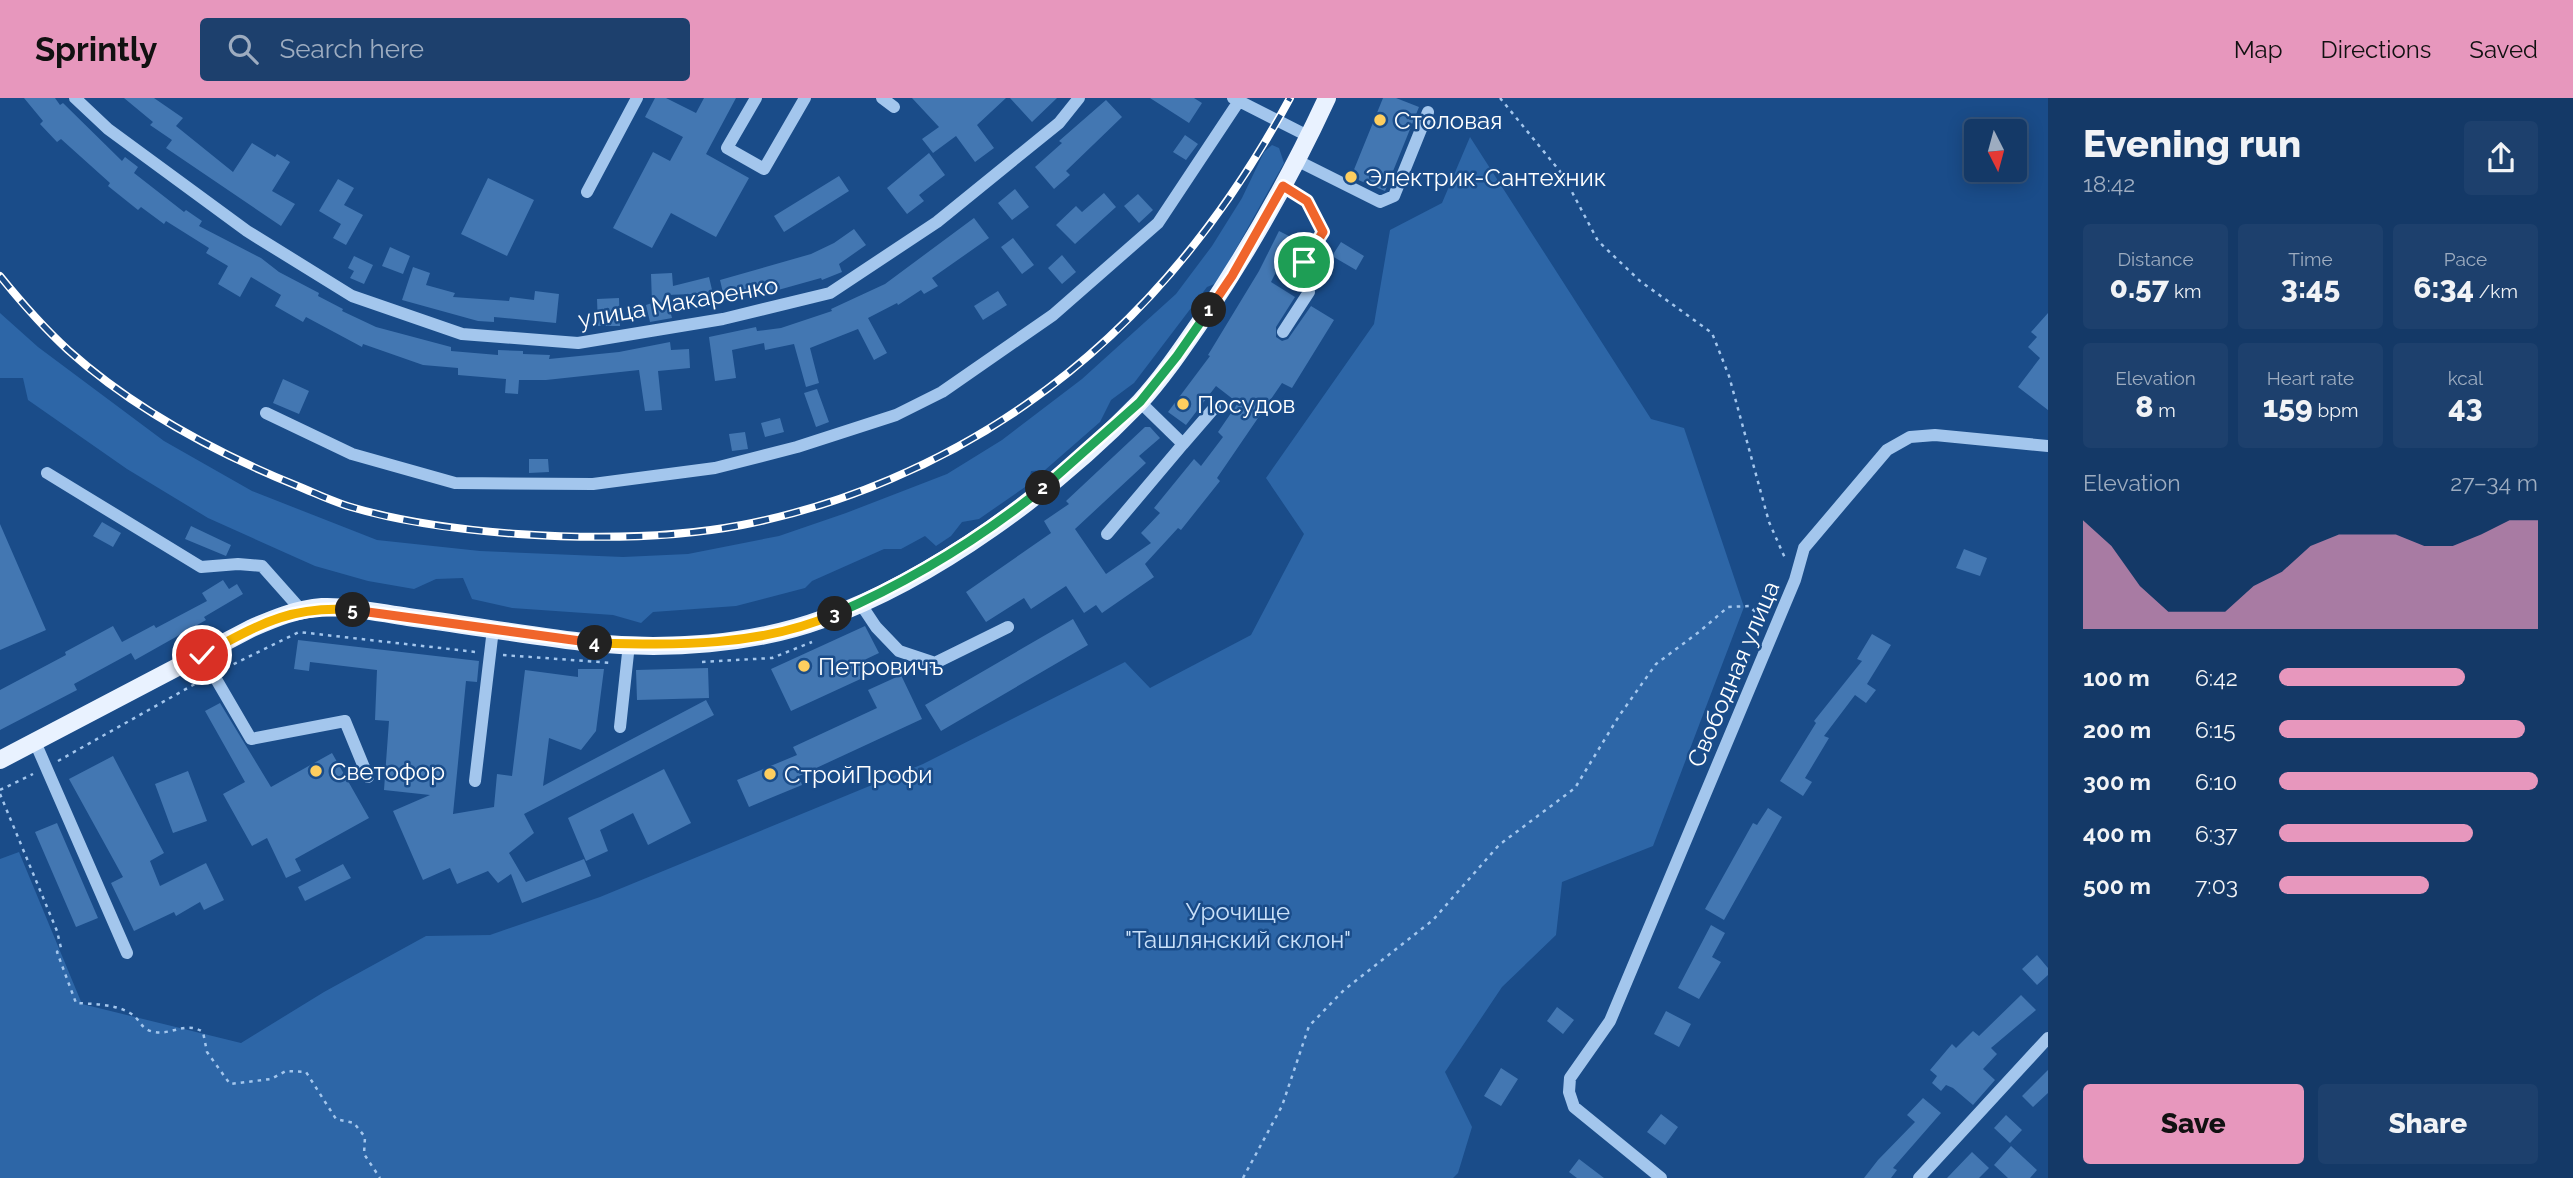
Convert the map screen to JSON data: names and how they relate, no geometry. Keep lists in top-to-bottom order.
{
  "streets": {
    "street": ["улица Макаренко", "Свободная улица"]
  },
  "parks": ["Урочище \"Ташлянский склон\""],
  "places": [
    "Столовая",
    "Электрик-Сантехник",
    "Посудов",
    "Петровичъ",
    "Светофор",
    "СтройПрофи"
  ],
  "north": "bottom",
  "page": {
    "header": "Sprintly",
    "search": "Search here",
    "nav": ["Map", "Directions", "Saved"],
    "heading": ["Evening run", "18:42"],
    "stats": [
      ["Distance", "0.57 km"],
      ["Time", "3:45"],
      ["Pace", "6:34 /km"],
      ["Elevation", "8 m"],
      ["Heart rate", "159 bpm"],
      ["kcal", "43"]
    ],
    "pins": [
      "1",
      "2",
      "5",
      "3",
      "4"
    ],
    "chart": ["Elevation", "27–34 m"],
    "list": [
      {
        "name": "100 m",
        "note": "6:42"
      },
      {
        "name": "200 m",
        "note": "6:15"
      },
      {
        "name": "300 m",
        "note": "6:10"
      },
      {
        "name": "400 m",
        "note": "6:37"
      },
      {
        "name": "500 m",
        "note": "7:03"
      }
    ],
    "buttons": ["Save", "Share"]
  }
}
